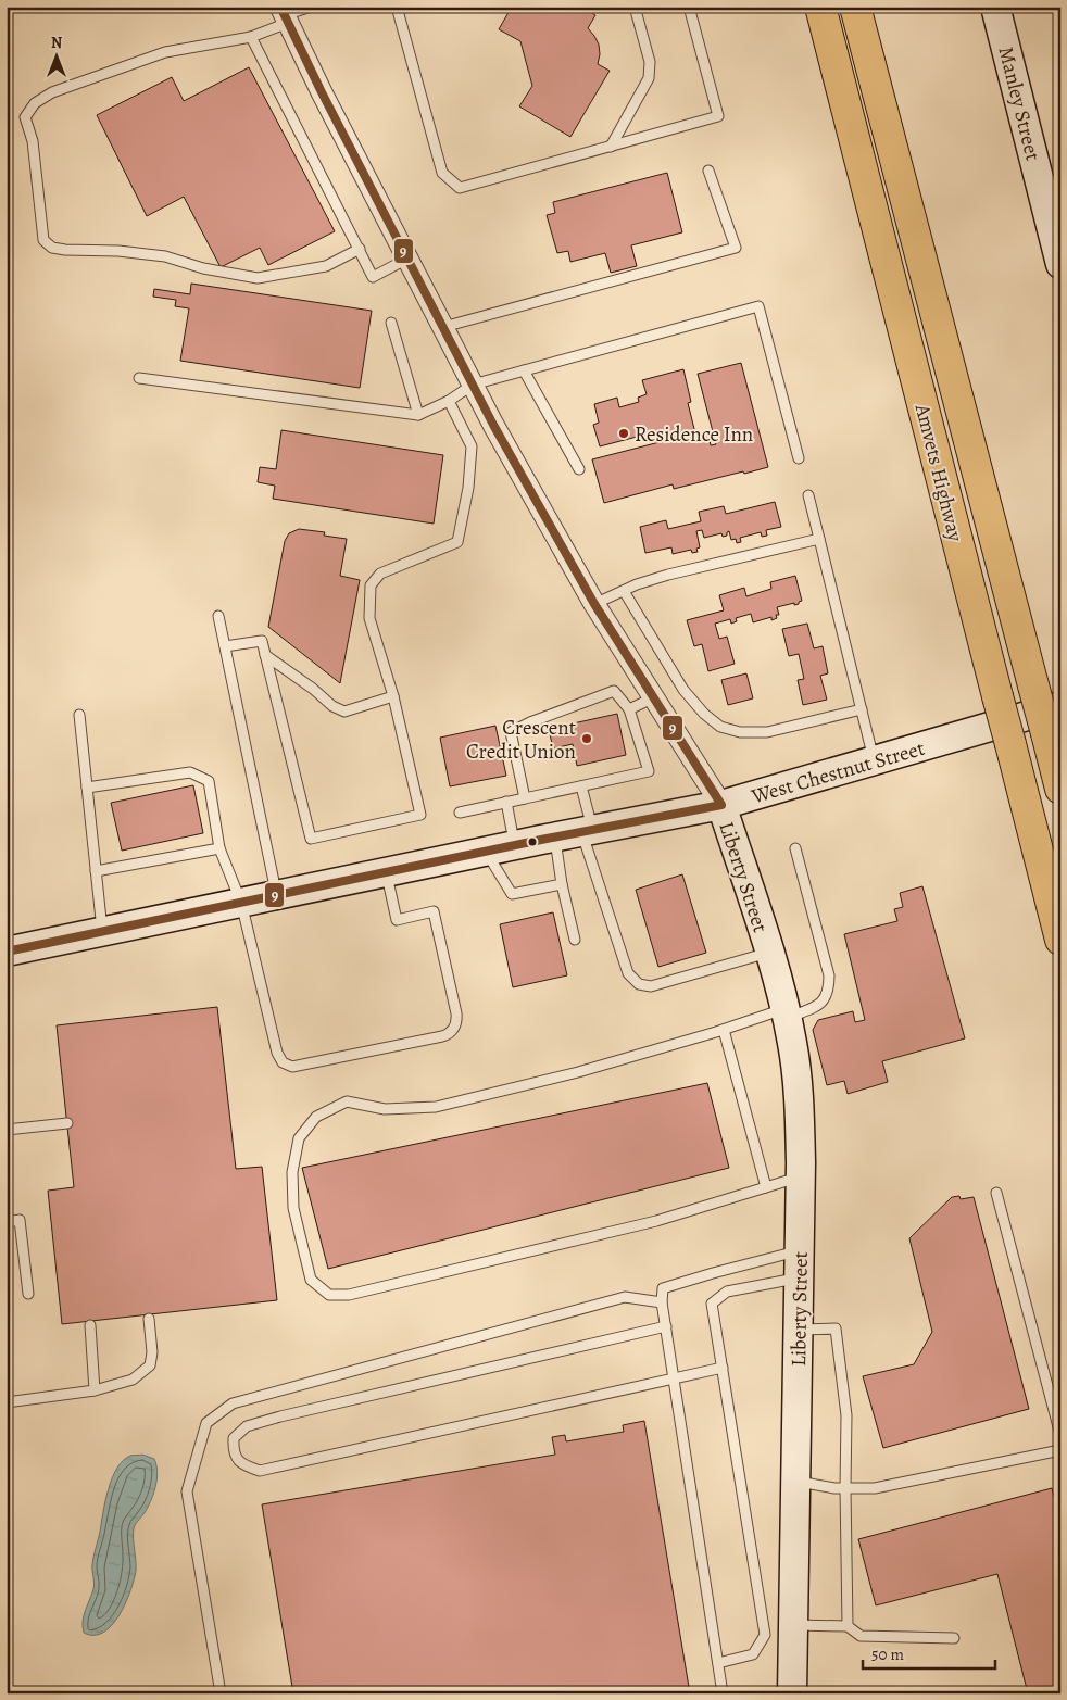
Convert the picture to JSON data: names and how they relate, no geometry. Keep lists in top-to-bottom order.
{
  "streets": {
    "highway": ["Amvets Highway"],
    "main road": ["Manley Street", "West Chestnut Street", "Liberty Street"]
  },
  "crossings": [
    ["West Chestnut Street", "Liberty Street"]
  ],
  "places": ["Residence Inn", "Crescent Credit Union"],
  "lines": ["transit line 9"],
  "scale_bar": "50 m",
  "north": "top"
}
